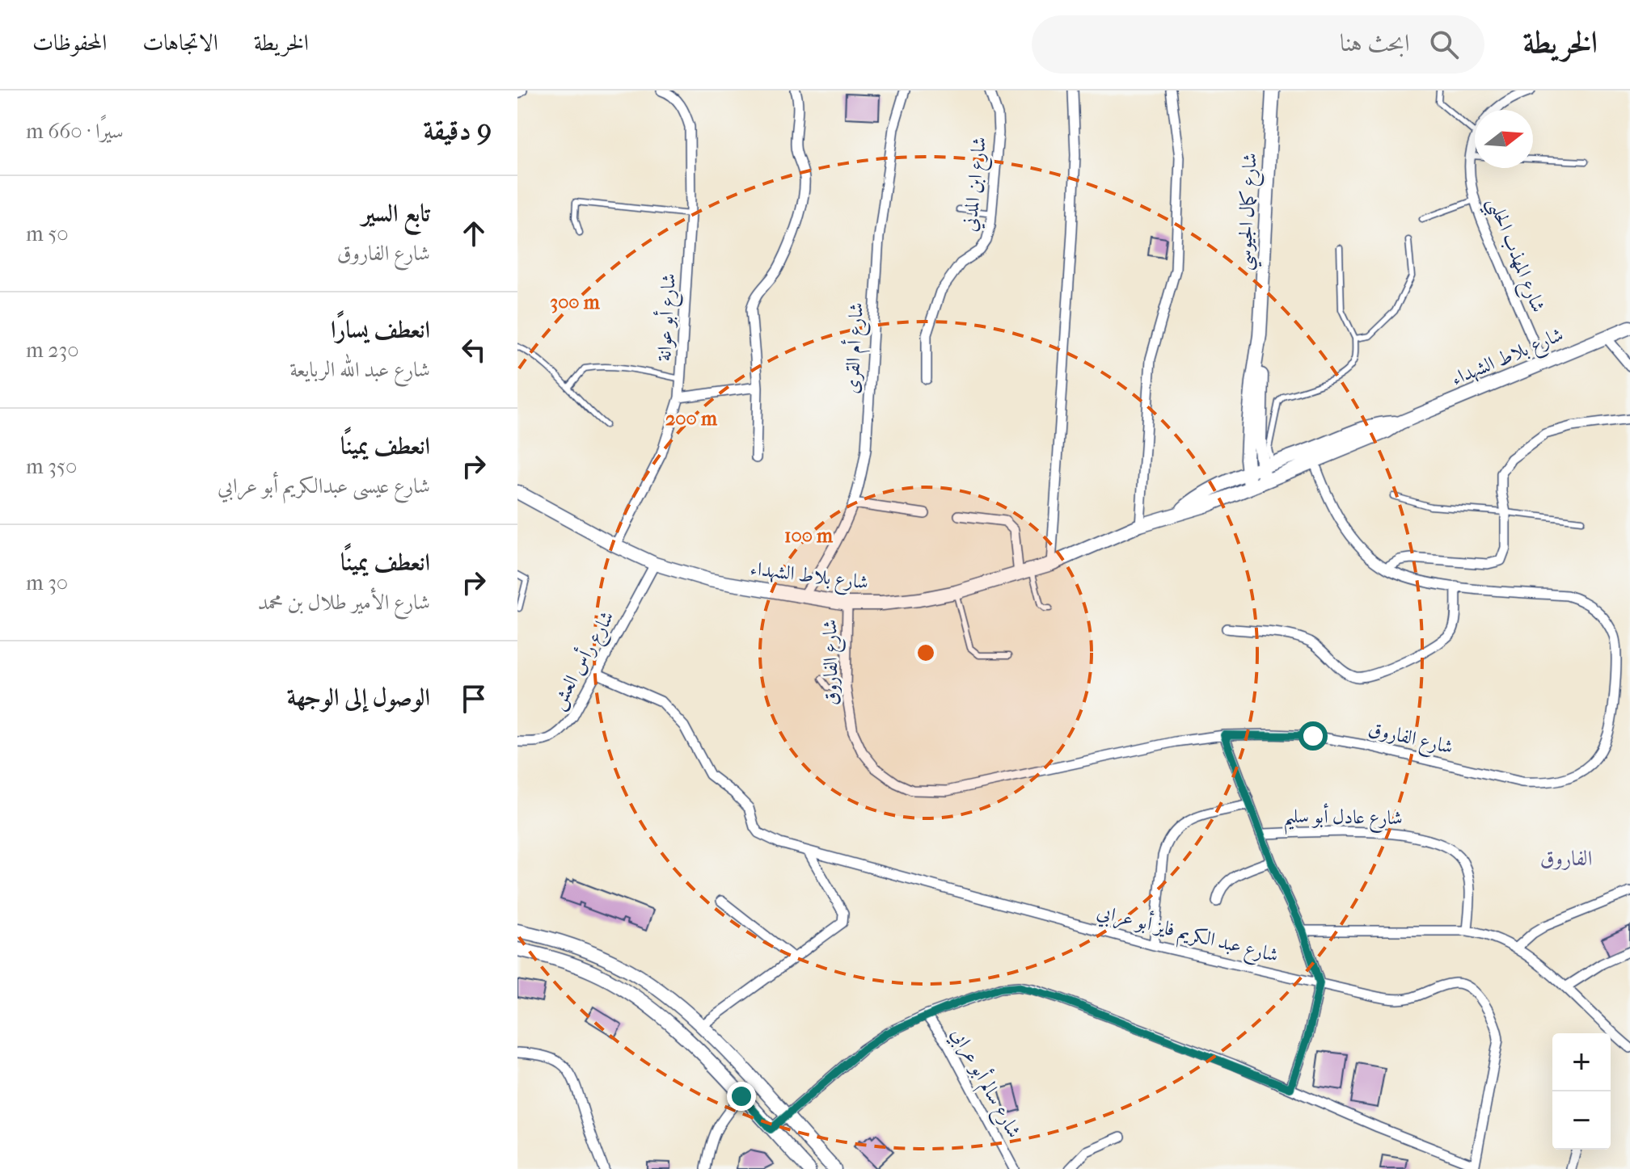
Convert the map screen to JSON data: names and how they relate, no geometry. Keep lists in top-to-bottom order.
{
  "streets": {
    "street": [
      "شارع ابن المدني",
      "شارع كمال الجيوسي",
      "شارع المهذب الحلبي",
      "شارع أبو عوانة",
      "شارع أم القرى",
      "شارع بلاط الشهداء",
      "شارع رأس العش",
      "شارع الفاروق",
      "شارع عادل أبو سليم",
      "شارع عبد الكريم فايز أبو عرابي",
      "شارع سالم أبو عرابي"
    ]
  },
  "crossings": [
    ["شارع كمال الجيوسي", "شارع بلاط الشهداء"],
    ["شارع المهذب الحلبي", "شارع بلاط الشهداء"],
    ["شارع أبو عوانة", "شارع بلاط الشهداء"],
    ["شارع أم القرى", "شارع بلاط الشهداء"],
    ["شارع بلاط الشهداء", "شارع رأس العش"],
    ["شارع بلاط الشهداء", "شارع الفاروق"],
    ["شارع رأس العش", "شارع عبد الكريم فايز أبو عرابي"]
  ],
  "districts": ["الفاروق"],
  "north": "right",
  "page": {
    "header": "الخريطة",
    "search": "ابحث هنا",
    "nav": ["الخريطة", "الاتجاهات", "المحفوظات"],
    "heading": ["9 دقيقة", "سيرًا · 660 m"],
    "list": [
      ["تابع السير", "شارع الفاروق", "50 m"],
      ["انعطف يسارًا", "شارع عبد الله الربايعة", "230 m"],
      ["انعطف يمينًا", "شارع عيسى عبدالكريم أبو عرابي", "350 m"],
      ["انعطف يمينًا", "شارع الأمير طلال بن محمد", "30 m"],
      "الوصول إلى الوجهة"
    ],
    "map_buttons": ["+", "−"]
  },
  "rings": ["300 m", "200 m", "100 m"]
}
